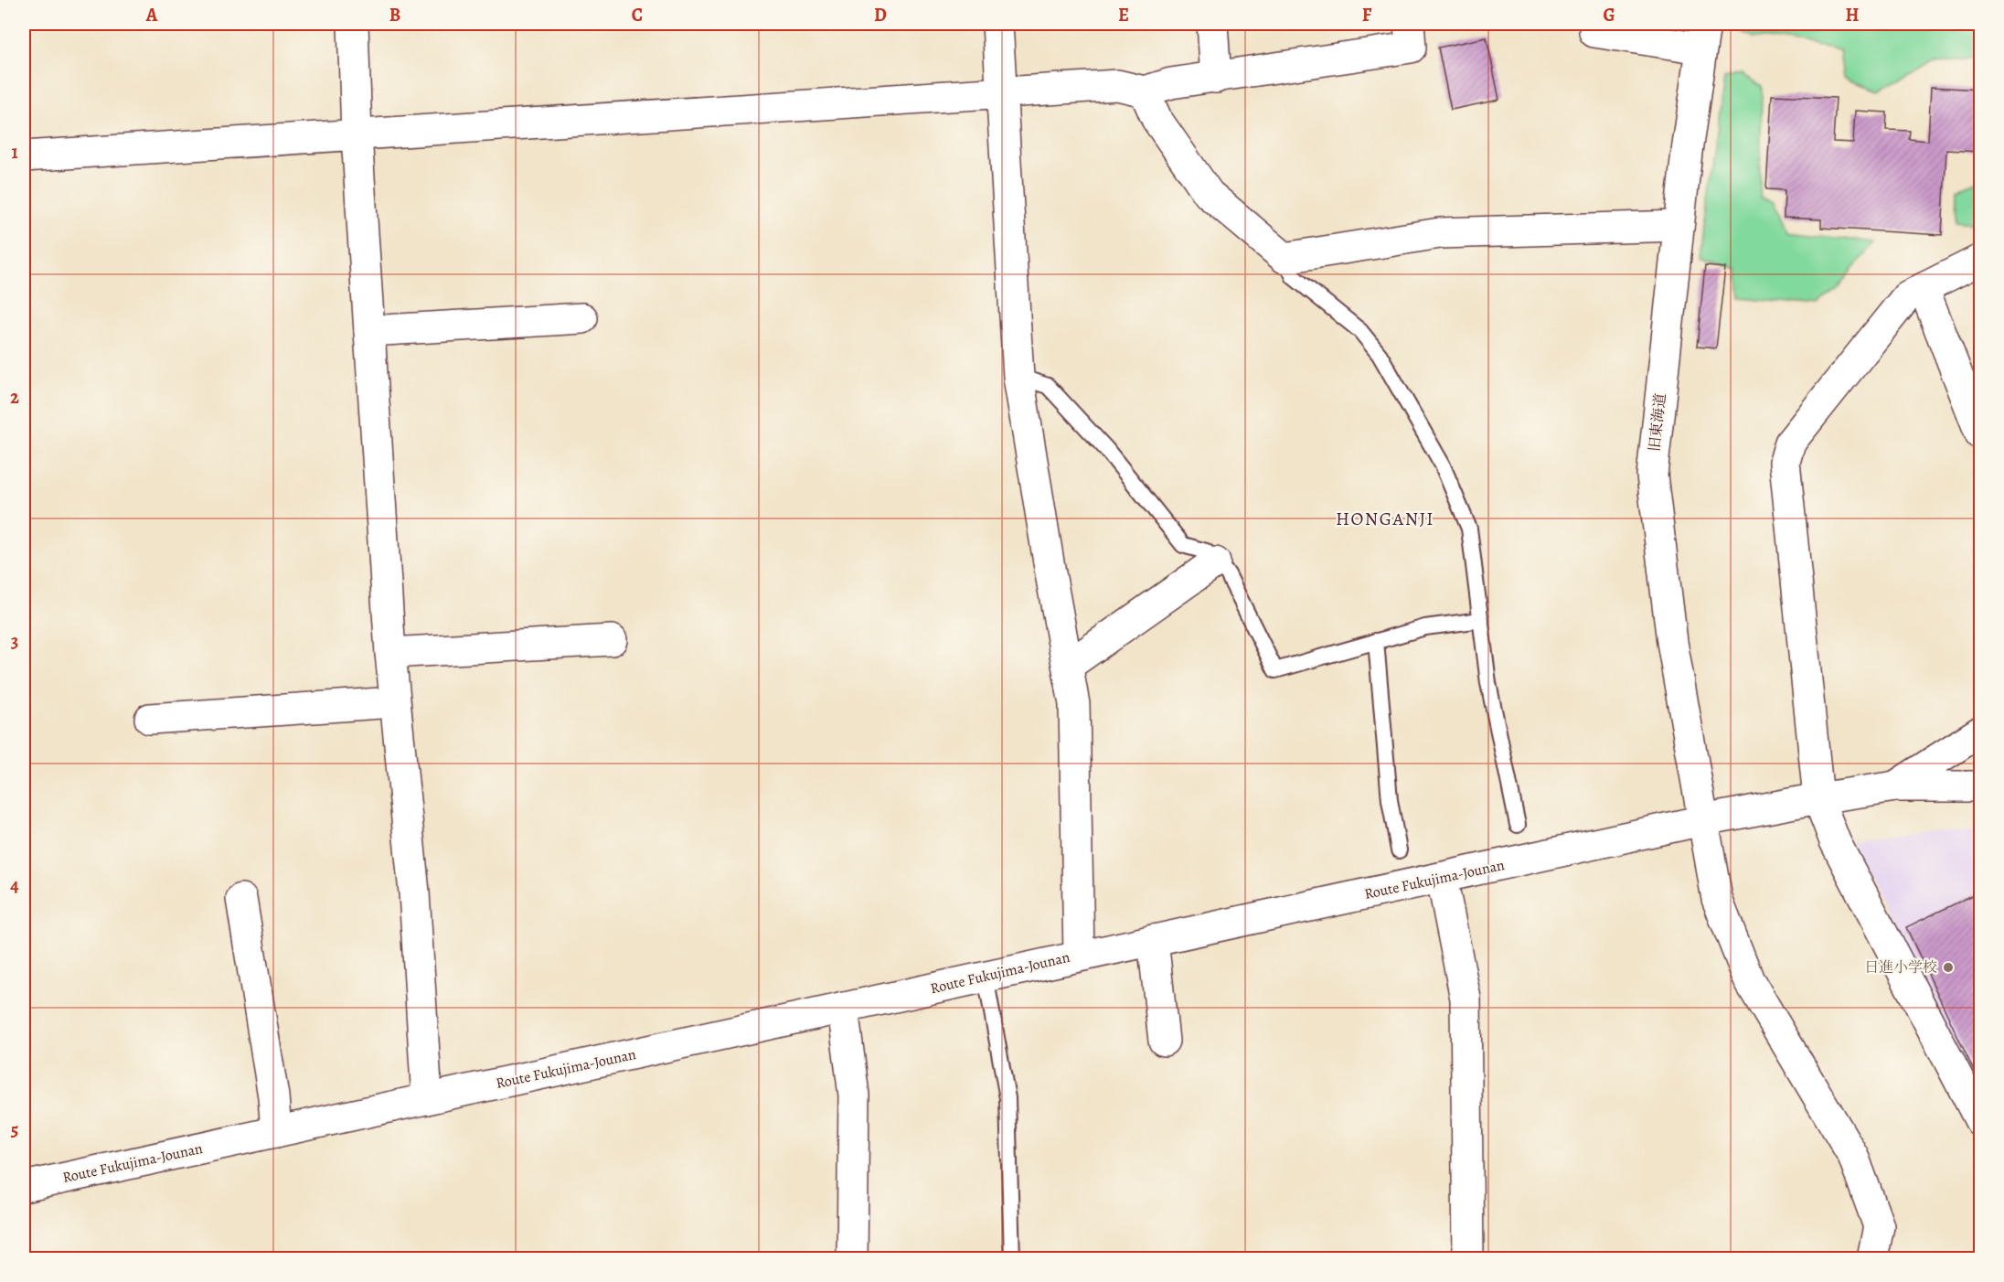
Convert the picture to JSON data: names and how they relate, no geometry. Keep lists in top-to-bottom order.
{
  "streets": {
    "street": ["旧東海道", "Route Fukujima-Jounan"]
  },
  "crossings": [
    ["旧東海道", "Route Fukujima-Jounan"]
  ],
  "districts": ["HONGANJI"],
  "places": ["日進小学校"],
  "grid": {
    "columns": [
      "A",
      "B",
      "C",
      "D",
      "E",
      "F",
      "G",
      "H"
    ],
    "rows": [
      "1",
      "2",
      "3",
      "4",
      "5"
    ]
  }
}
